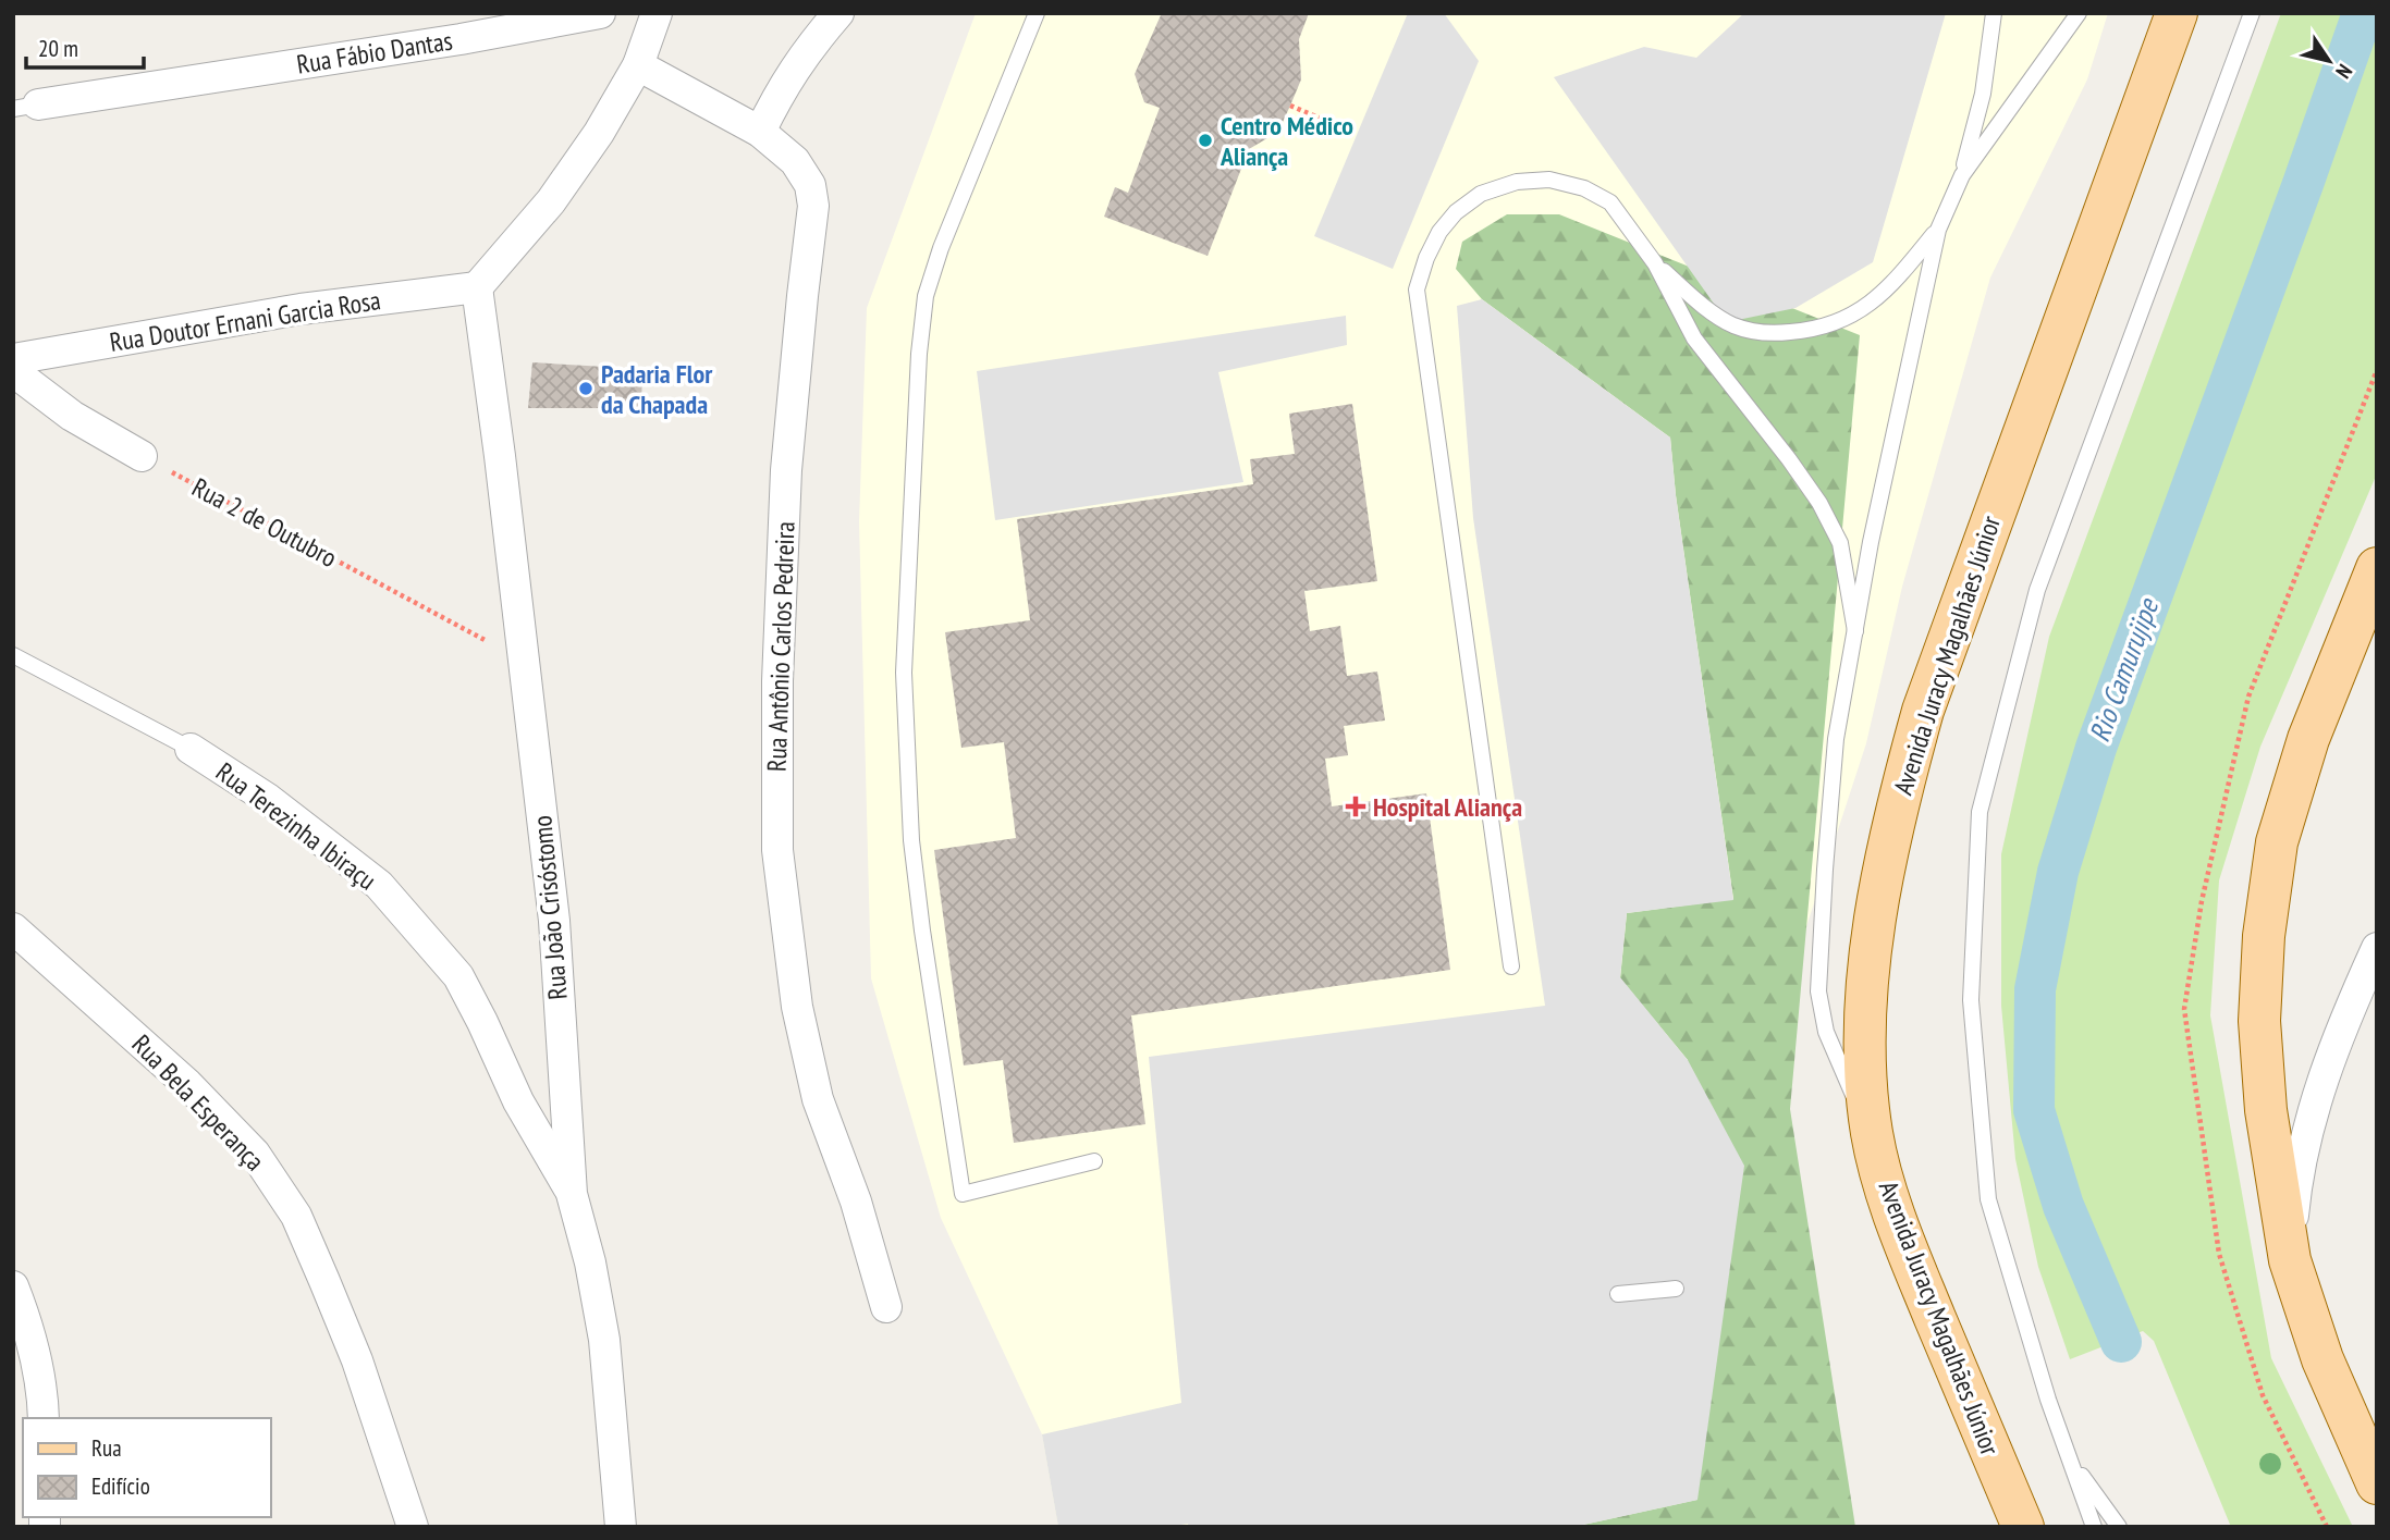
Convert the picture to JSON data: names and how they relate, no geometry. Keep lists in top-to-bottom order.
{
  "streets": {
    "main road": ["Avenida Juracy Magalhães Júnior"],
    "street": [
      "Rua Fábio Dantas",
      "Rua Doutor Ernani Garcia Rosa",
      "Rua Antônio Carlos Pedreira",
      "Rua Terezinha Ibiraçu",
      "Rua João Crisóstomo",
      "Rua Bela Esperança"
    ],
    "path": ["Rua 2 de Outubro"]
  },
  "crossings": [
    ["Rua Doutor Ernani Garcia Rosa", "Rua João Crisóstomo"],
    ["Rua 2 de Outubro", "Rua João Crisóstomo"],
    ["Rua Terezinha Ibiraçu", "Rua João Crisóstomo"]
  ],
  "water": ["Rio Camurujipe"],
  "places": {
    "other": ["Centro Médico Aliança", "Padaria Flor da Chapada"],
    "health": ["Hospital Aliança"]
  },
  "legend": ["Rua", "Edifício"],
  "scale_bar": "20 m",
  "north": "bottom right"
}
